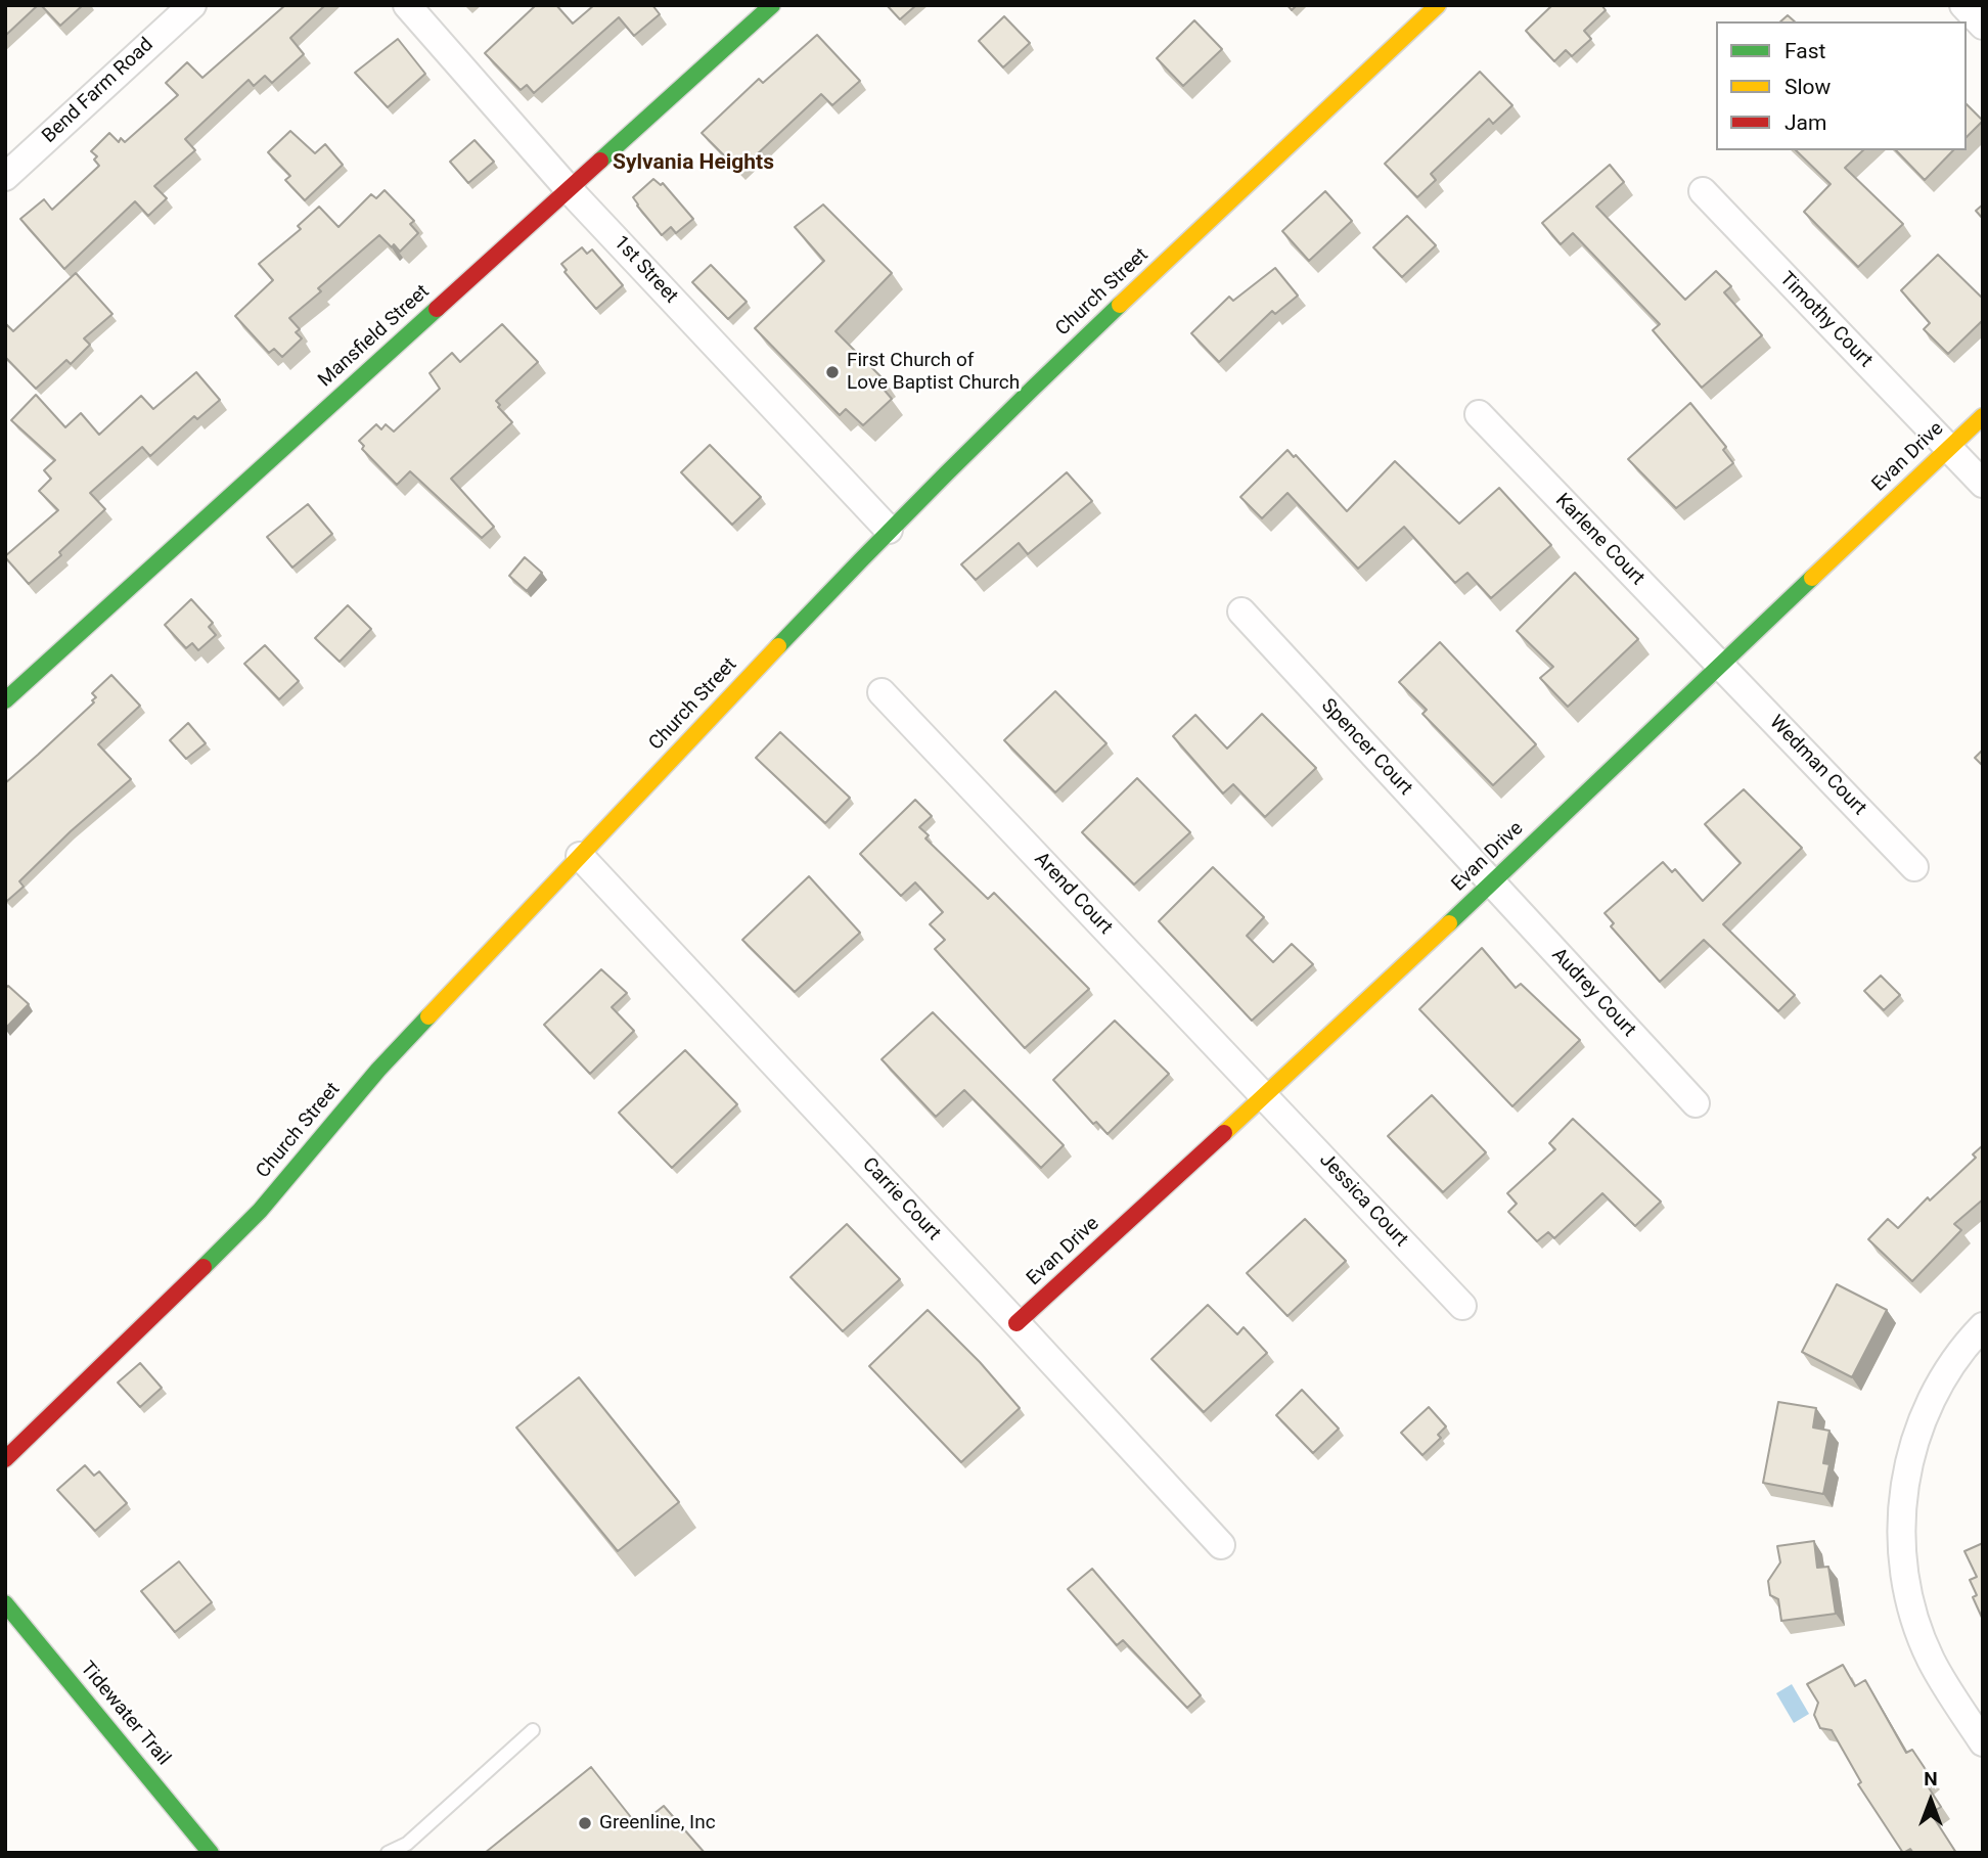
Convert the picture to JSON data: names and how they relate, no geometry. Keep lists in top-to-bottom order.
{
  "streets": {
    "street": [
      "Bend Farm Road",
      "1st Street",
      "Church Street",
      "Timothy Court",
      "Mansfield Street",
      "Evan Drive",
      "Karlene Court",
      "Spencer Court",
      "Wedman Court",
      "Arend Court",
      "Audrey Court",
      "Carrie Court",
      "Jessica Court",
      "Tidewater Trail"
    ]
  },
  "crossings": [
    ["1st Street", "Church Street"],
    ["1st Street", "Mansfield Street"],
    ["Church Street", "Carrie Court"],
    ["Timothy Court", "Evan Drive"],
    ["Evan Drive", "Karlene Court"],
    ["Evan Drive", "Spencer Court"],
    ["Evan Drive", "Wedman Court"],
    ["Evan Drive", "Arend Court"],
    ["Evan Drive", "Audrey Court"],
    ["Evan Drive", "Carrie Court"],
    ["Evan Drive", "Jessica Court"],
    ["Karlene Court", "Wedman Court"],
    ["Spencer Court", "Audrey Court"],
    ["Arend Court", "Jessica Court"]
  ],
  "districts": ["Sylvania Heights"],
  "places": ["First Church of Love Baptist Church", "Greenline, Inc"],
  "legend": ["Fast", "Slow", "Jam"],
  "north": "top"
}
